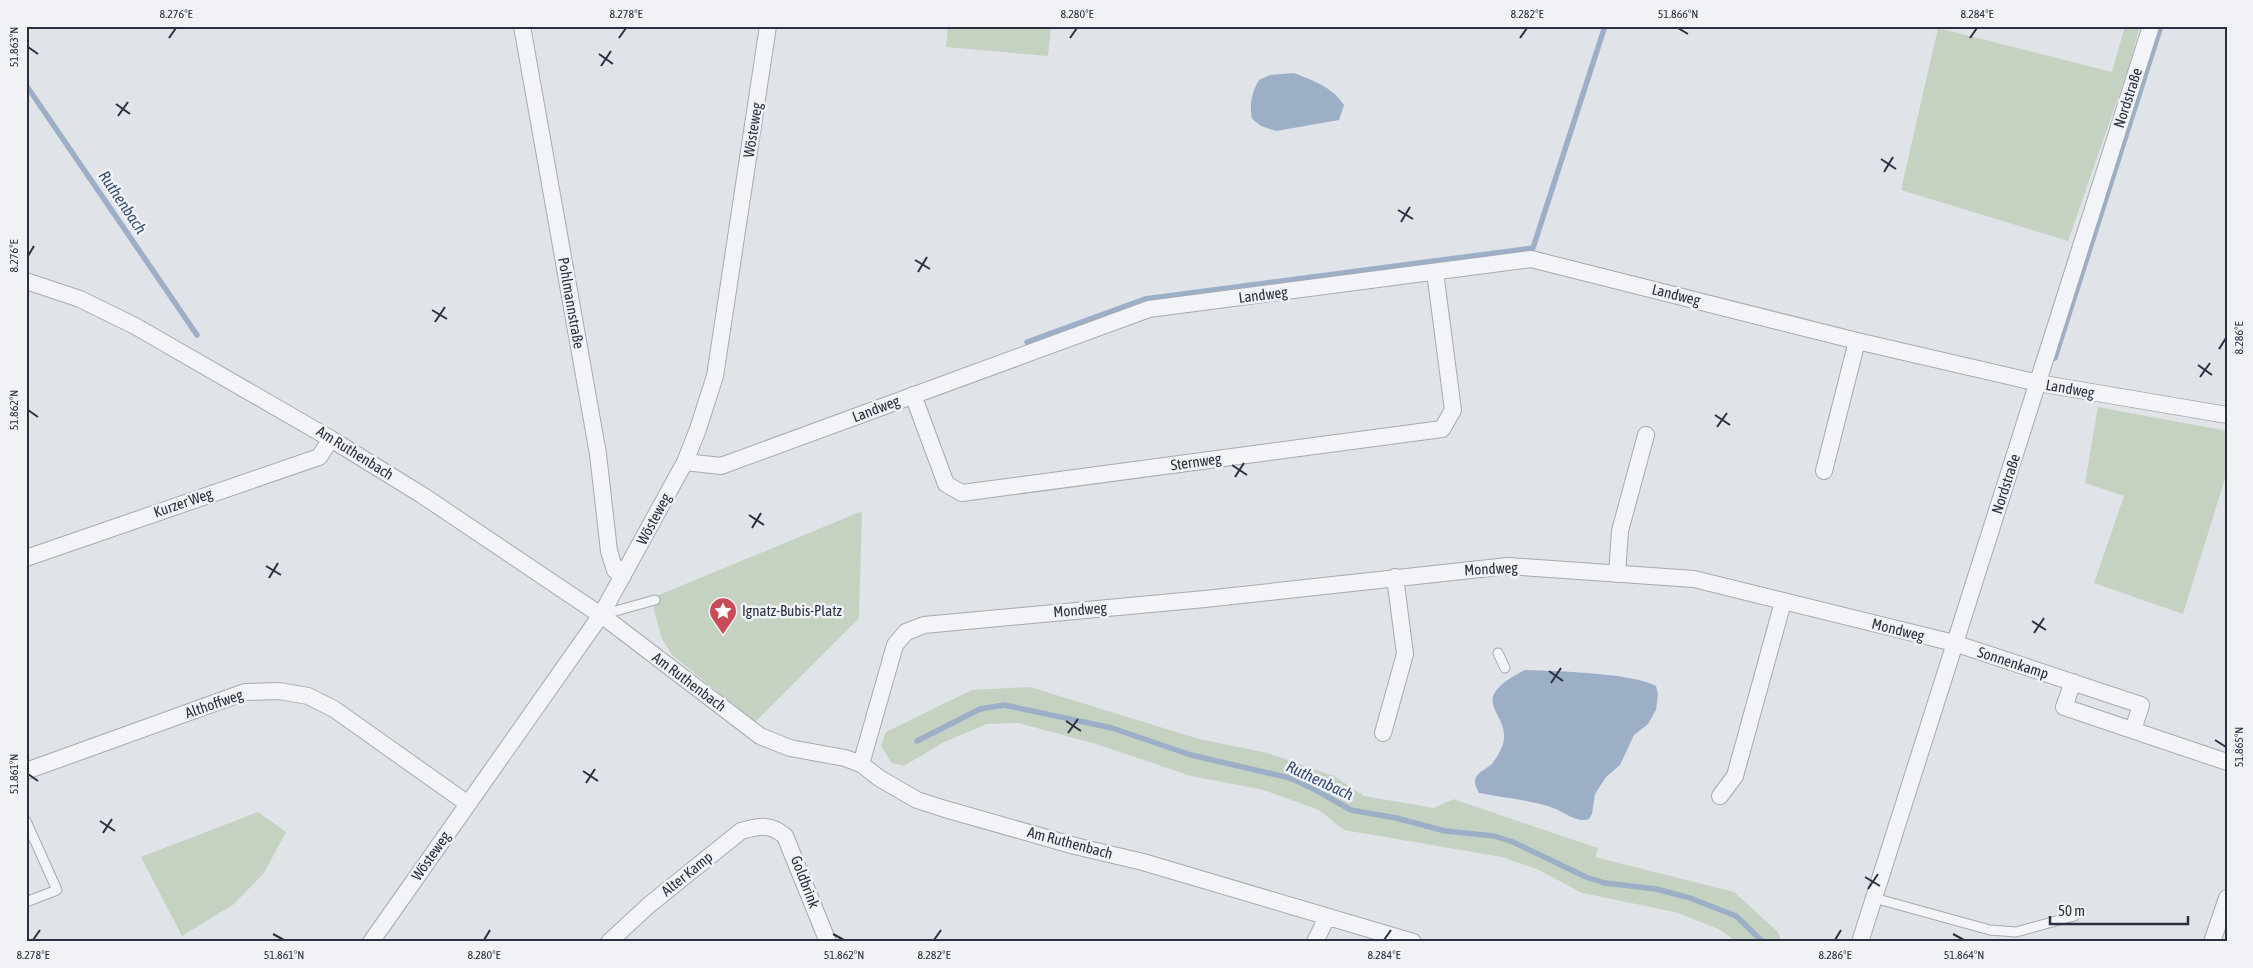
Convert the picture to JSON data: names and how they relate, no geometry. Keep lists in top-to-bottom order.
{
  "streets": {
    "street": [
      "Nordstraße",
      "Wösteweg",
      "Landweg",
      "Pohlmannstraße",
      "Am Ruthenbach",
      "Sternweg",
      "Kurzer Weg",
      "Mondweg",
      "Sonnenkamp",
      "Althoffweg",
      "Alter Kamp",
      "Goldbrink"
    ]
  },
  "crossings": [
    ["Nordstraße", "Landweg"],
    ["Nordstraße", "Mondweg"],
    ["Nordstraße", "Sonnenkamp"],
    ["Wösteweg", "Landweg"],
    ["Wösteweg", "Pohlmannstraße"],
    ["Wösteweg", "Am Ruthenbach"],
    ["Wösteweg", "Althoffweg"],
    ["Landweg", "Sternweg"],
    ["Am Ruthenbach", "Kurzer Weg"],
    ["Am Ruthenbach", "Mondweg"],
    ["Mondweg", "Sonnenkamp"],
    ["Alter Kamp", "Goldbrink"]
  ],
  "water": ["Ruthenbach"],
  "places": {
    "place": ["Ignatz-Bubis-Platz"]
  },
  "scale_bar": "50 m",
  "coordinates": [
    "8.276°E",
    "8.278°E",
    "8.280°E",
    "8.282°E",
    "51.866°N",
    "8.284°E",
    "51.863°N",
    "8.286°E",
    "51.862°N",
    "51.865°N",
    "51.861°N",
    "51.864°N"
  ]
}
